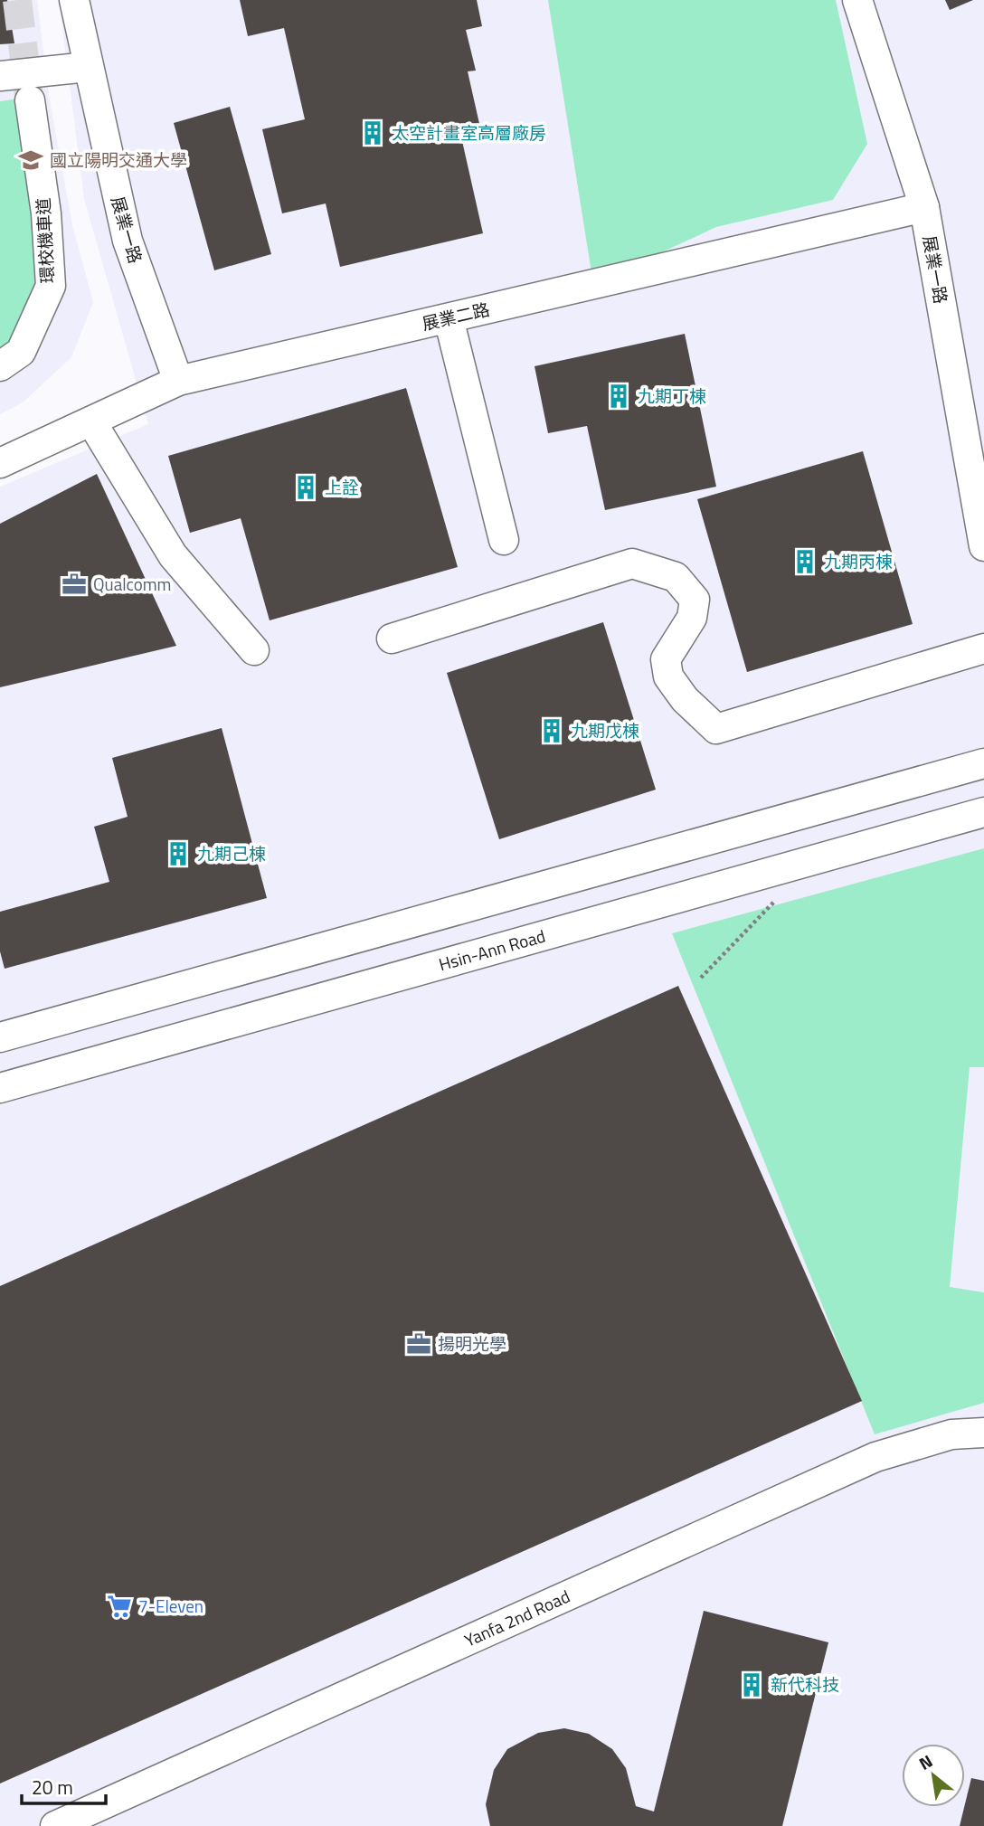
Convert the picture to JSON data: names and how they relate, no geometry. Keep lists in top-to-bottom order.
{
  "streets": {
    "street": [
      "展業一路",
      "環校機車道",
      "展業二路",
      "Hsin-Ann Road",
      "Yanfa 2nd Road"
    ]
  },
  "crossings": [
    ["展業一路", "展業二路"]
  ],
  "places": {
    "building": [
      "太空計畫室高層廠房",
      "九期丁棟",
      "上詮",
      "九期丙棟",
      "九期戊棟",
      "九期己棟",
      "新代科技"
    ],
    "school or university": ["國立陽明交通大學"],
    "office": ["Qualcomm", "揚明光學"],
    "supermarket": ["7-Eleven"]
  },
  "scale_bar": "20 m",
  "north": "top left"
}
